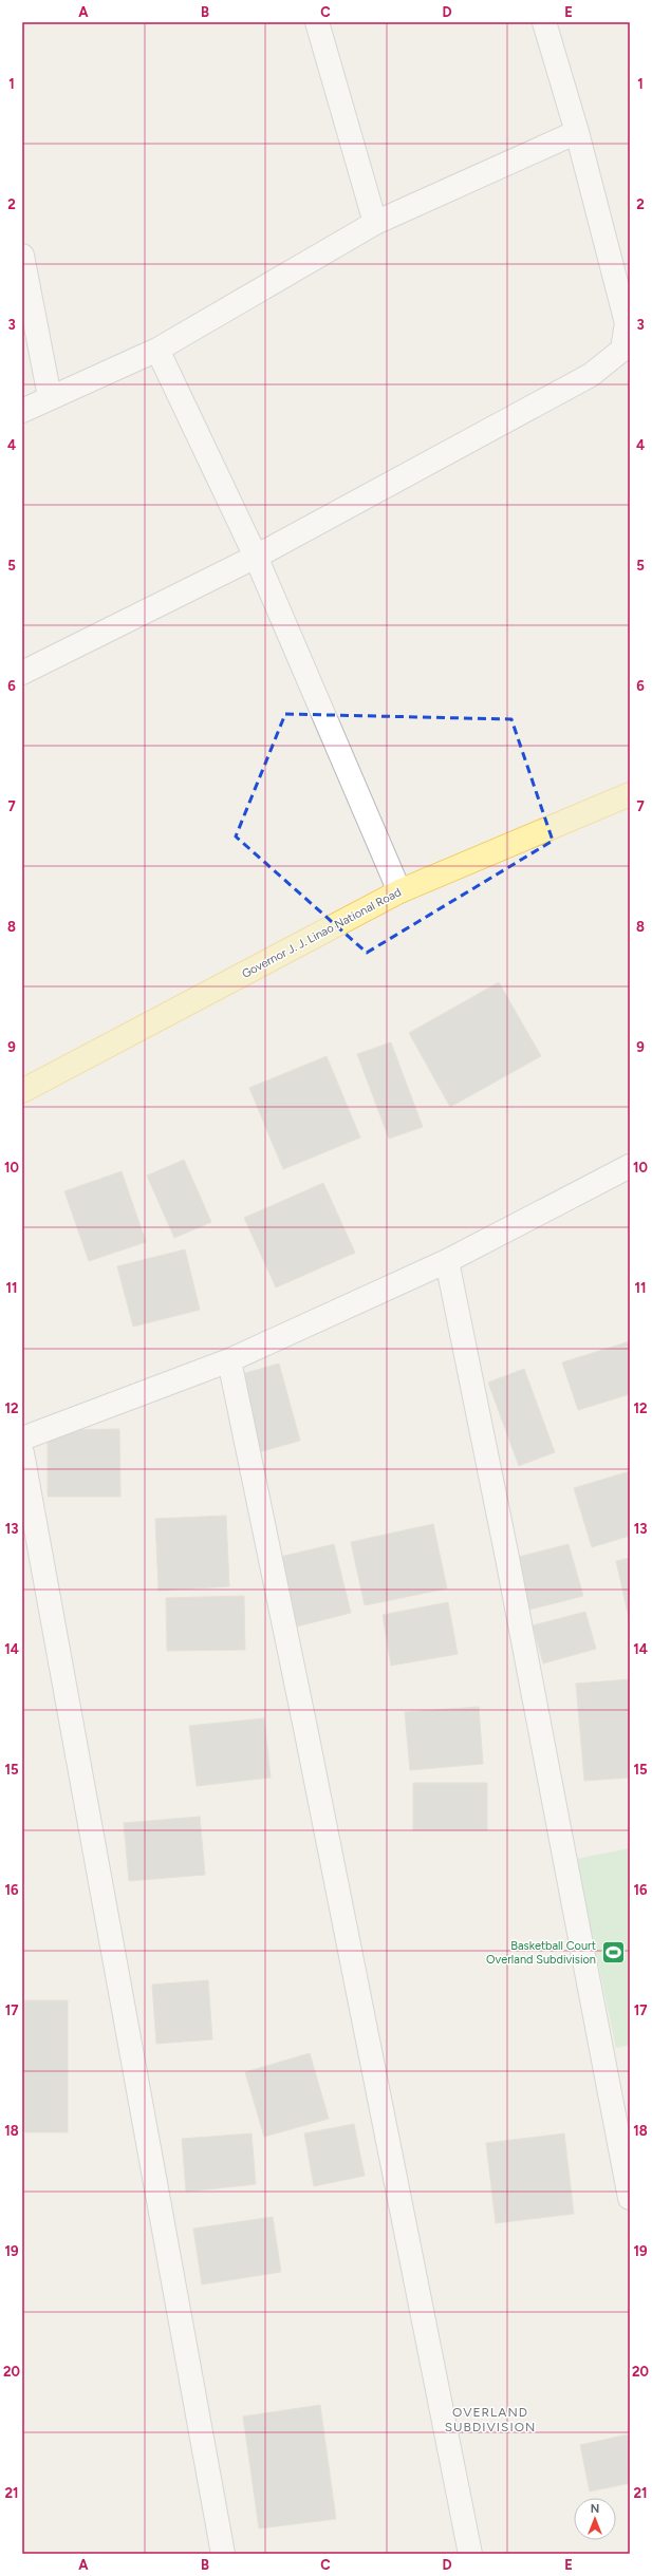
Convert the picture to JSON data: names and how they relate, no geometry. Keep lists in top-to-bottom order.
{
  "streets": {
    "main road": ["Governor J. J. Linao National Road"]
  },
  "districts": ["OVERLAND SUBDIVISION"],
  "places": {
    "sports": ["Basketball Court Overland Subdivision"]
  },
  "north": "top",
  "grid": {
    "columns": [
      "A",
      "B",
      "C",
      "D",
      "E"
    ],
    "rows": [
      "1",
      "2",
      "3",
      "4",
      "5",
      "6",
      "7",
      "8",
      "9",
      "10",
      "11",
      "12",
      "13",
      "14",
      "15",
      "16",
      "17",
      "18",
      "19",
      "20",
      "21"
    ]
  }
}
